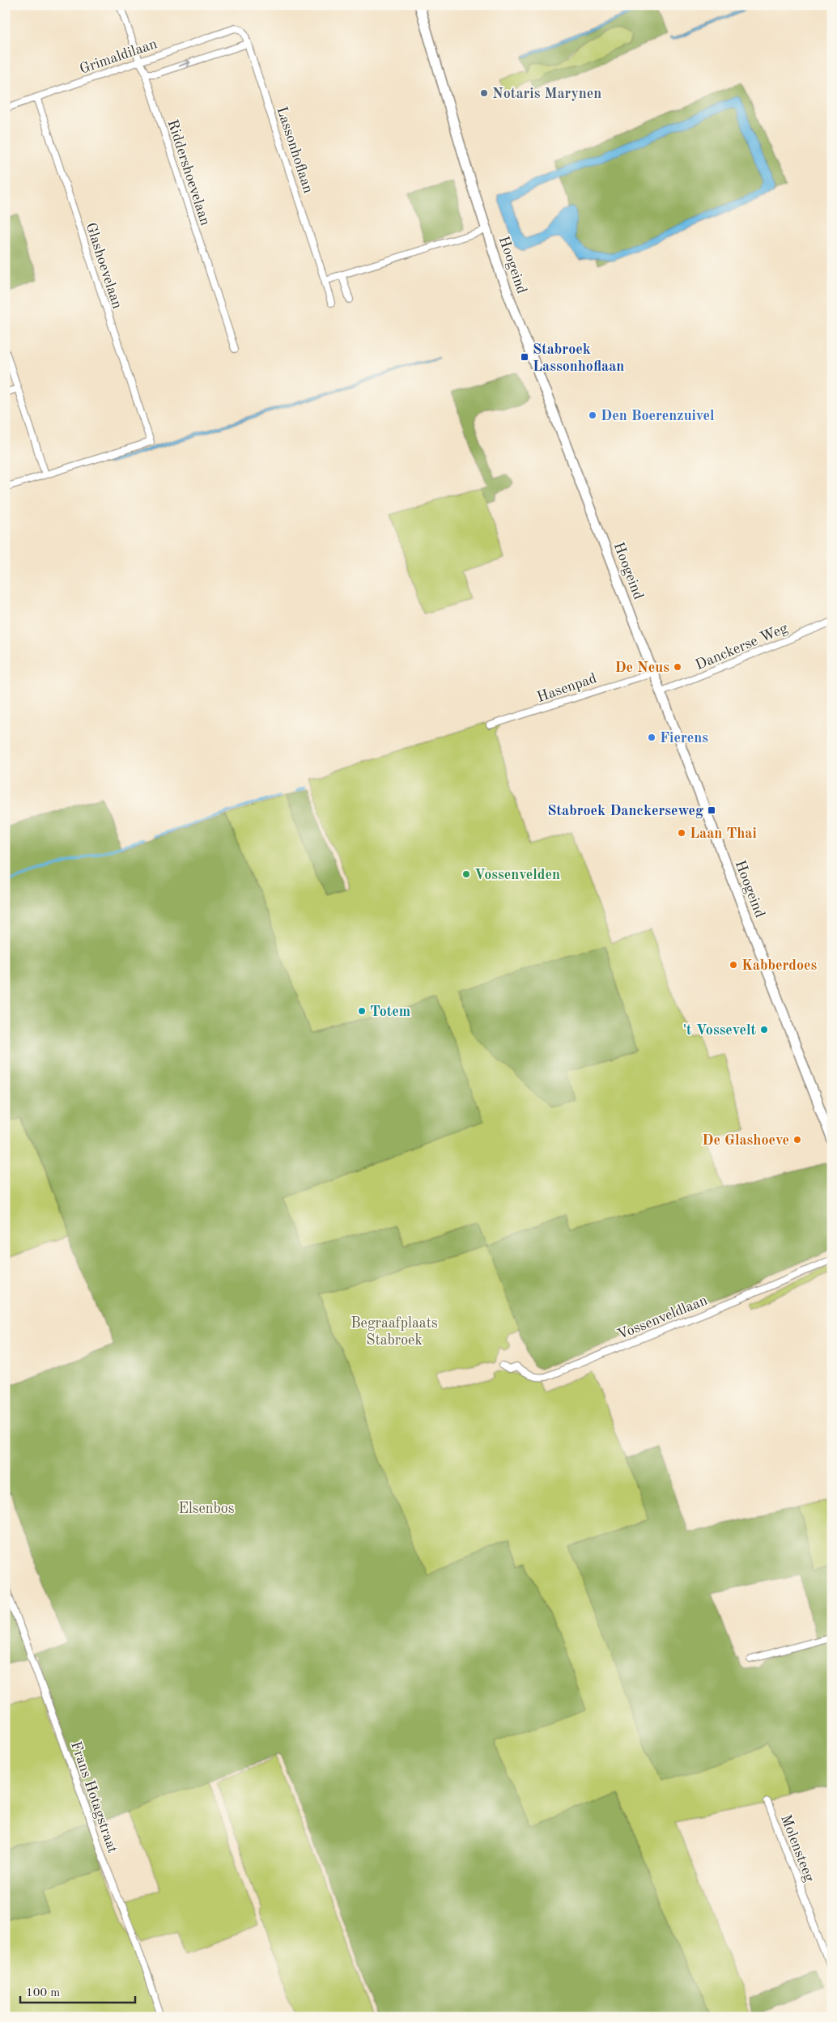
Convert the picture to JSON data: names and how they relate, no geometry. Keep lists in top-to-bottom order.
{
  "streets": {
    "main road": ["Hoogeind"],
    "street": [
      "Grimaldilaan",
      "Lassonhoflaan",
      "Riddershoevelaan",
      "Glashoevelaan",
      "Danckerse Weg",
      "Hasenpad",
      "Vossenveldlaan",
      "Frans Hotagstraat",
      "Molensteeg"
    ]
  },
  "crossings": [
    ["Grimaldilaan", "Lassonhoflaan"],
    ["Grimaldilaan", "Riddershoevelaan"],
    ["Grimaldilaan", "Glashoevelaan"],
    ["Hoogeind", "Danckerse Weg"],
    ["Hoogeind", "Hasenpad"]
  ],
  "parks": ["Begraafplaats Stabroek", "Elsenbos"],
  "places": {
    "other": [
      "Notaris Marynen",
      "Den Boerenzuivel",
      "De Neus",
      "Fierens",
      "Laan Thai",
      "Vossenvelden",
      "Kabberdoes",
      "Totem",
      "'t Vossevelt",
      "De Glashoeve"
    ],
    "transit": ["Stabroek Lassonhoflaan", "Stabroek Danckerseweg"]
  },
  "scale_bar": "100 m"
}
